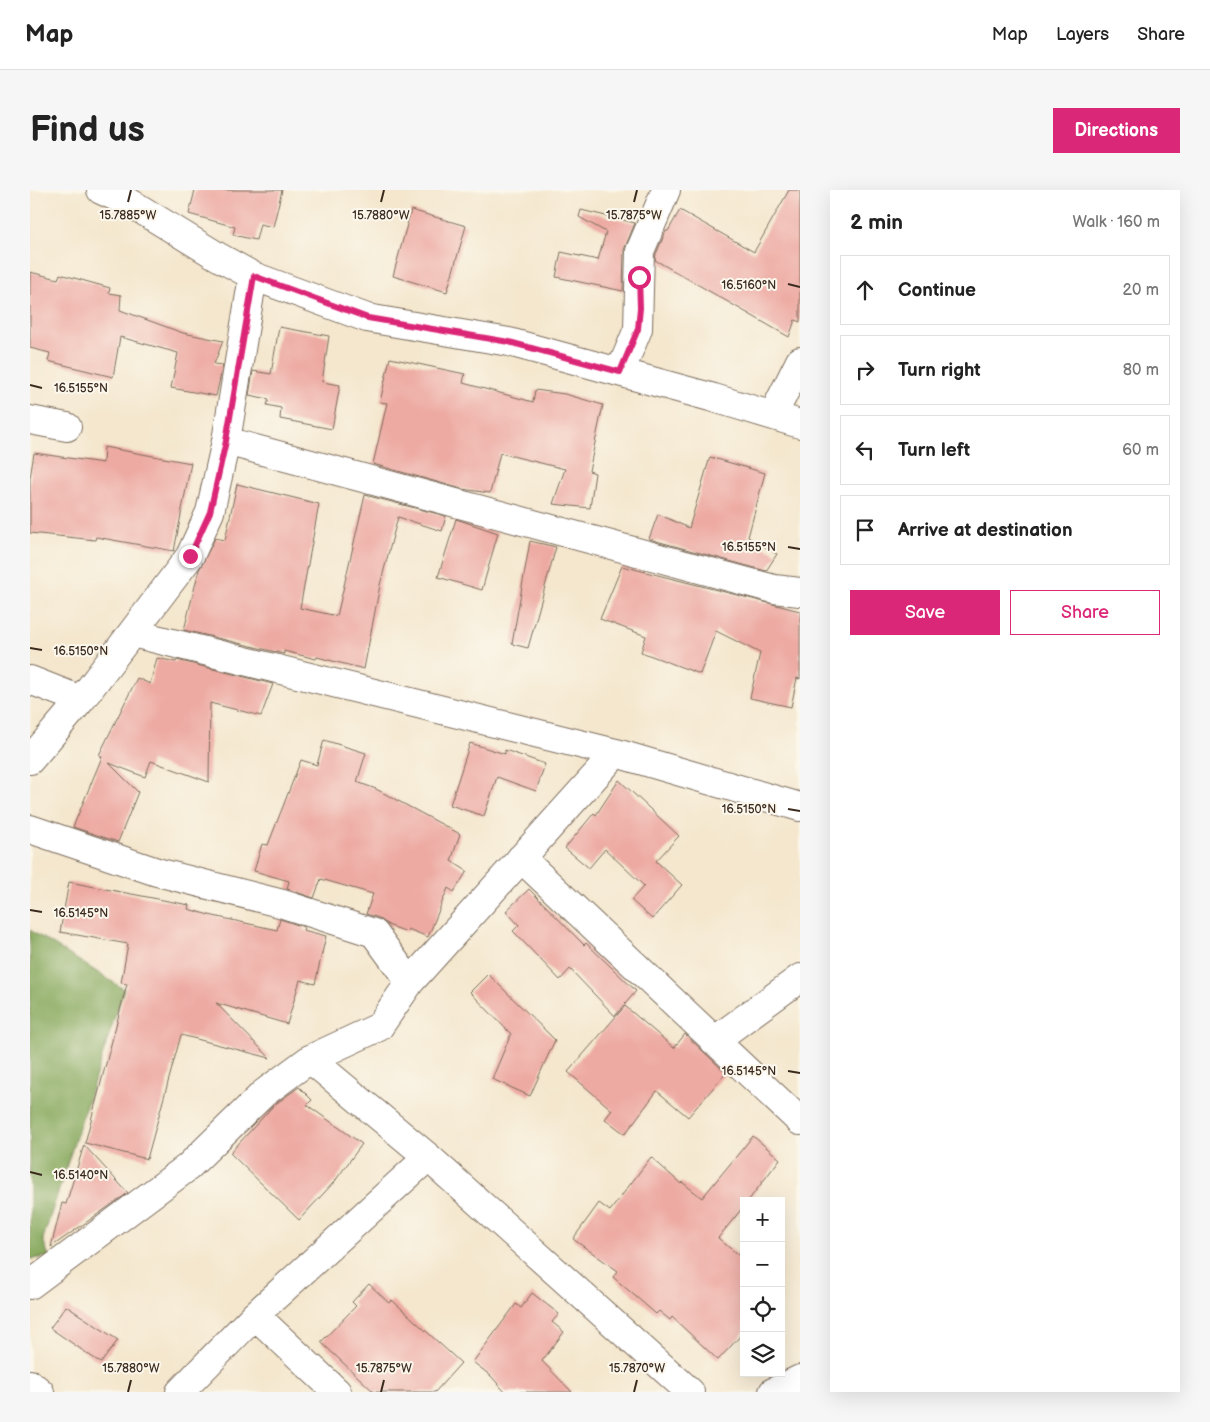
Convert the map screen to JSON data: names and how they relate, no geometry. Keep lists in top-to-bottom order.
{
  "page": {
    "header": "Map",
    "nav": ["Map", "Layers", "Share"],
    "buttons": [
      "Directions",
      ["Save", "Share"]
    ],
    "title": "Find us",
    "heading": ["2 min", "Walk · 160 m"],
    "list": [
      ["Continue", "20 m"],
      ["Turn right", "80 m"],
      ["Turn left", "60 m"],
      "Arrive at destination"
    ],
    "map_buttons": ["+", "−"]
  },
  "coordinates": [
    "15.7885°W",
    "15.7880°W",
    "15.7875°W",
    "16.5160°N",
    "16.5155°N",
    "16.5150°N",
    "16.5145°N",
    "16.5140°N",
    "15.7870°W"
  ]
}
